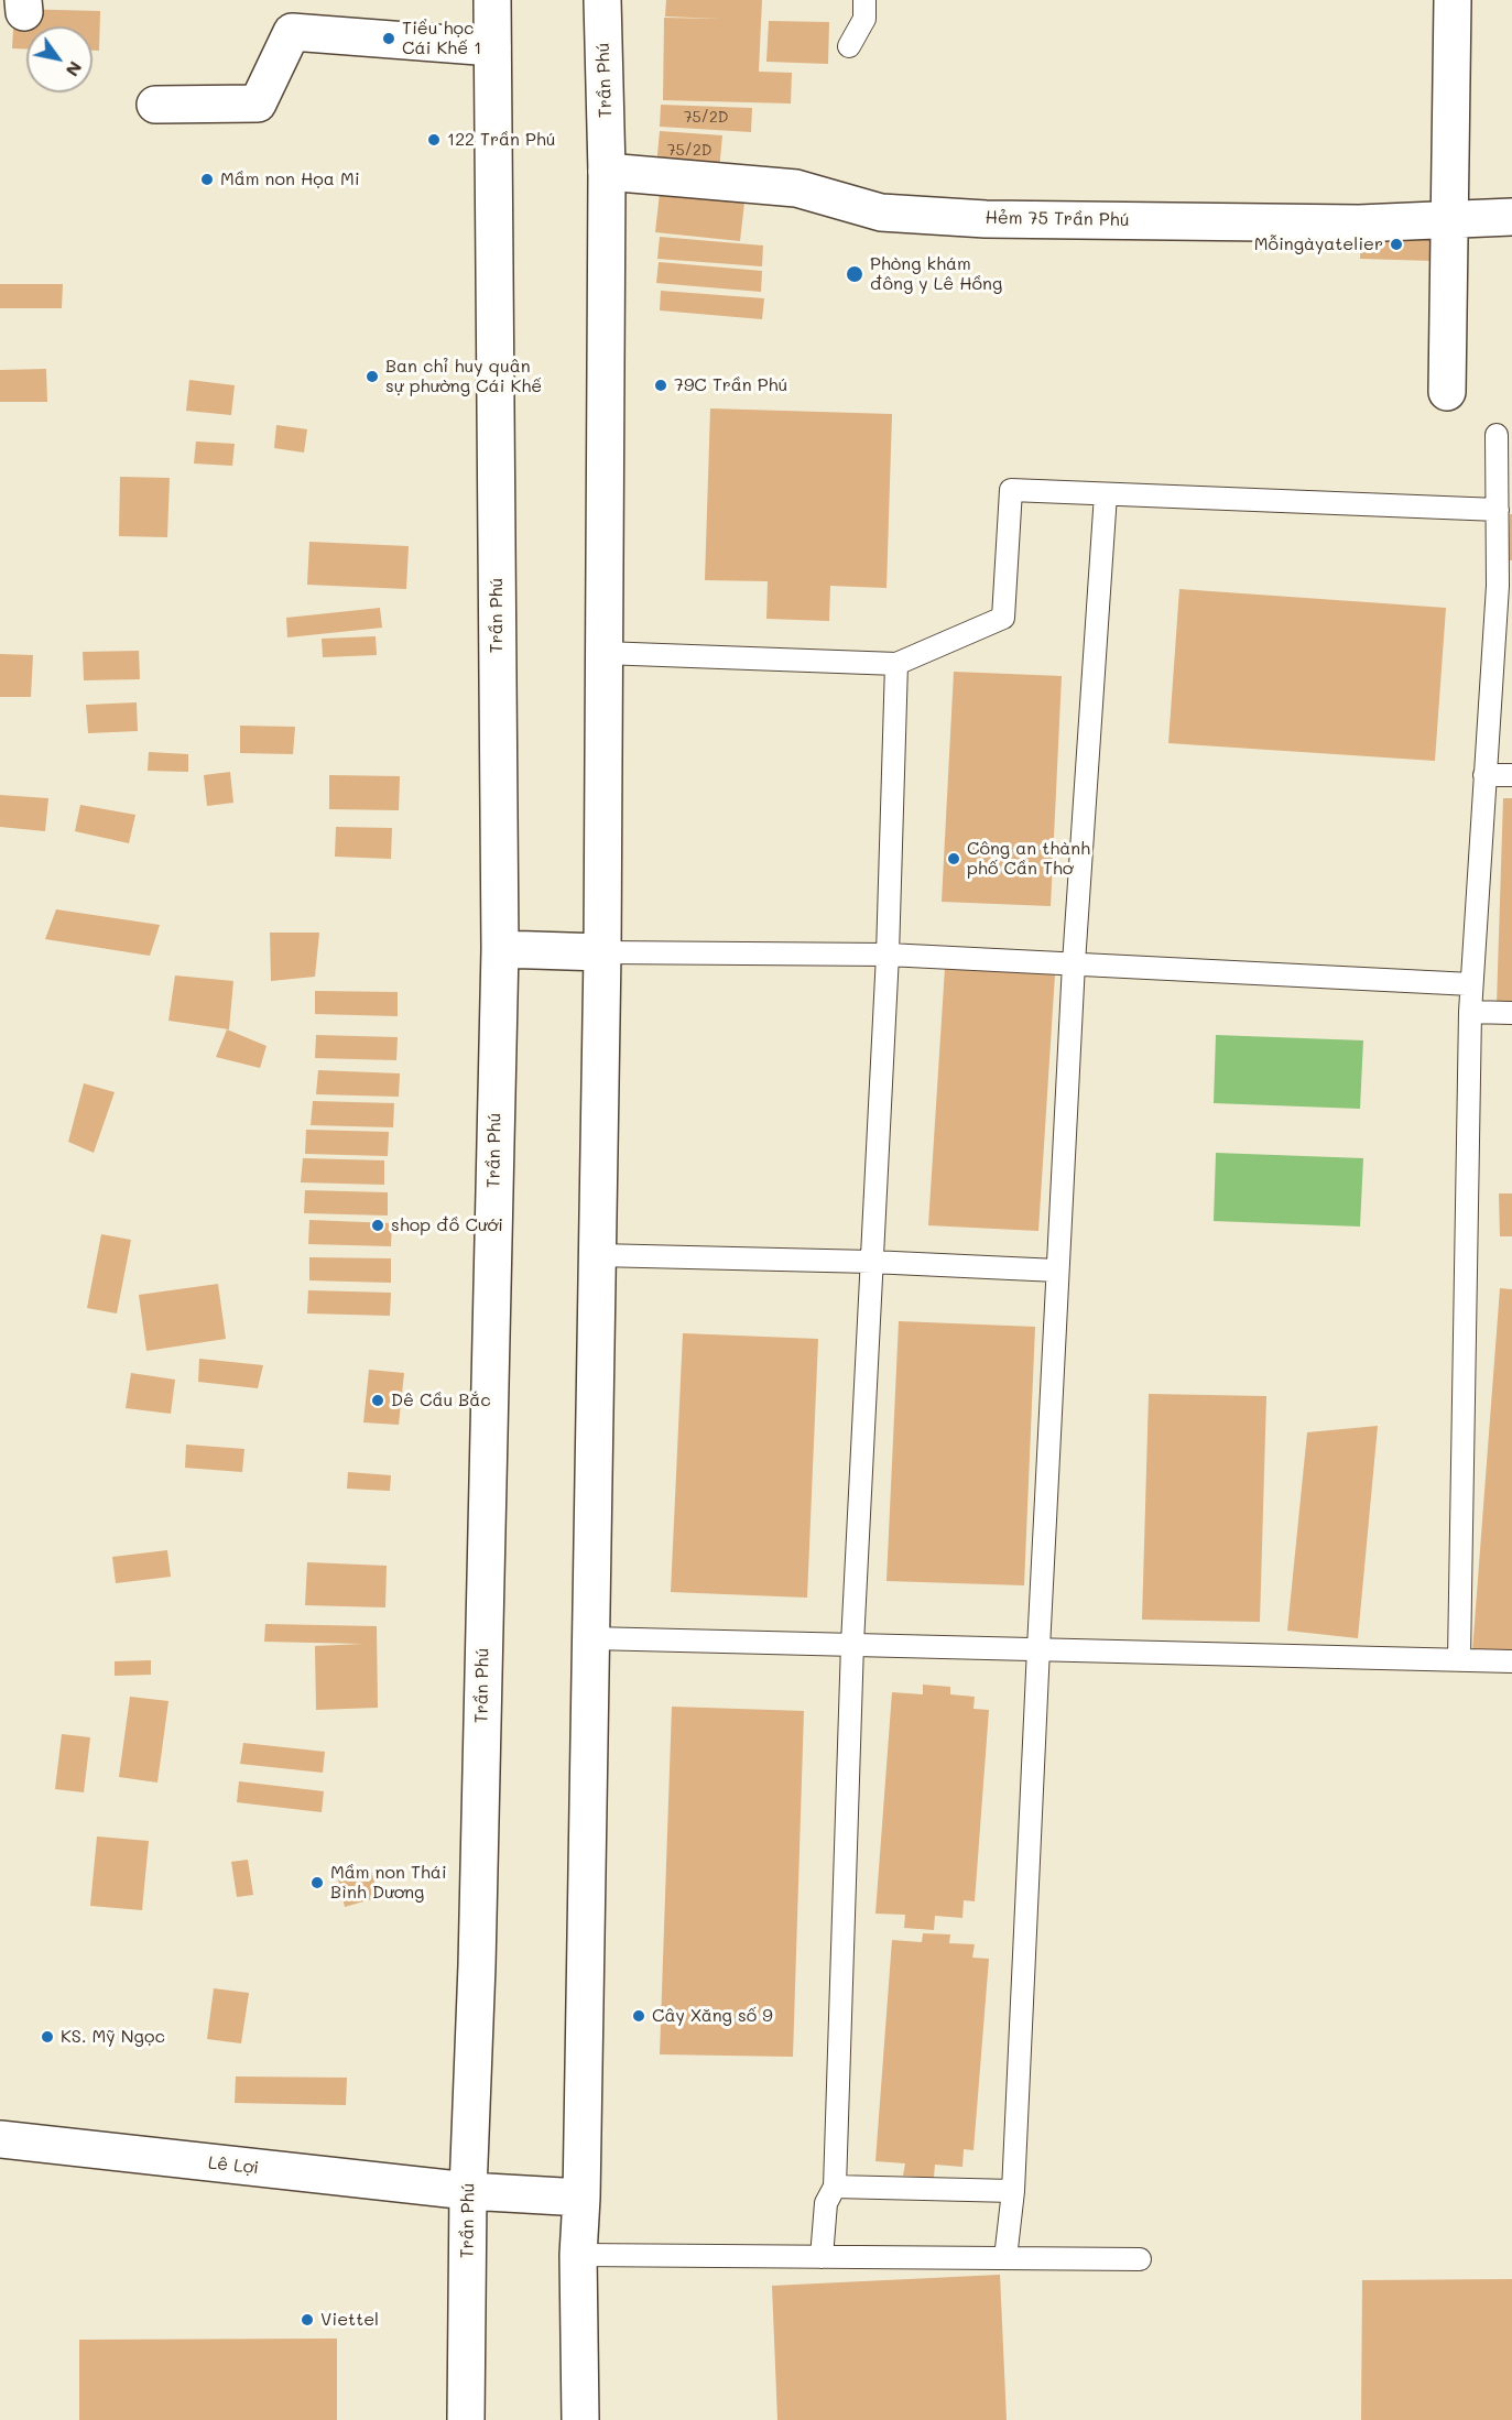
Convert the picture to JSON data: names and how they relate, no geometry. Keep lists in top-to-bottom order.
{
  "streets": {
    "street": ["Trần Phú", "Hẻm 75 Trần Phú", "Lê Lợi"]
  },
  "crossings": [
    ["Trần Phú", "Hẻm 75 Trần Phú"],
    ["Trần Phú", "Lê Lợi"]
  ],
  "places": [
    "Tiểu học Cái Khế 1",
    "122 Trần Phú",
    "Mầm non Họa Mi",
    "Mỗingàyatelier",
    "Phòng khám đông y Lê Hồng",
    "Ban chỉ huy quân sự phường Cái Khế",
    "79C Trần Phú",
    "Công an thành phố Cần Thơ",
    "shop đồ Cưới",
    "Dê Cầu Bắc",
    "Mầm non Thái Bình Dương",
    "Cây Xăng số 9",
    "KS. Mỹ Ngọc",
    "Viettel"
  ],
  "house_numbers": ["75/2D", "75/2D"],
  "north": "bottom right"
}
